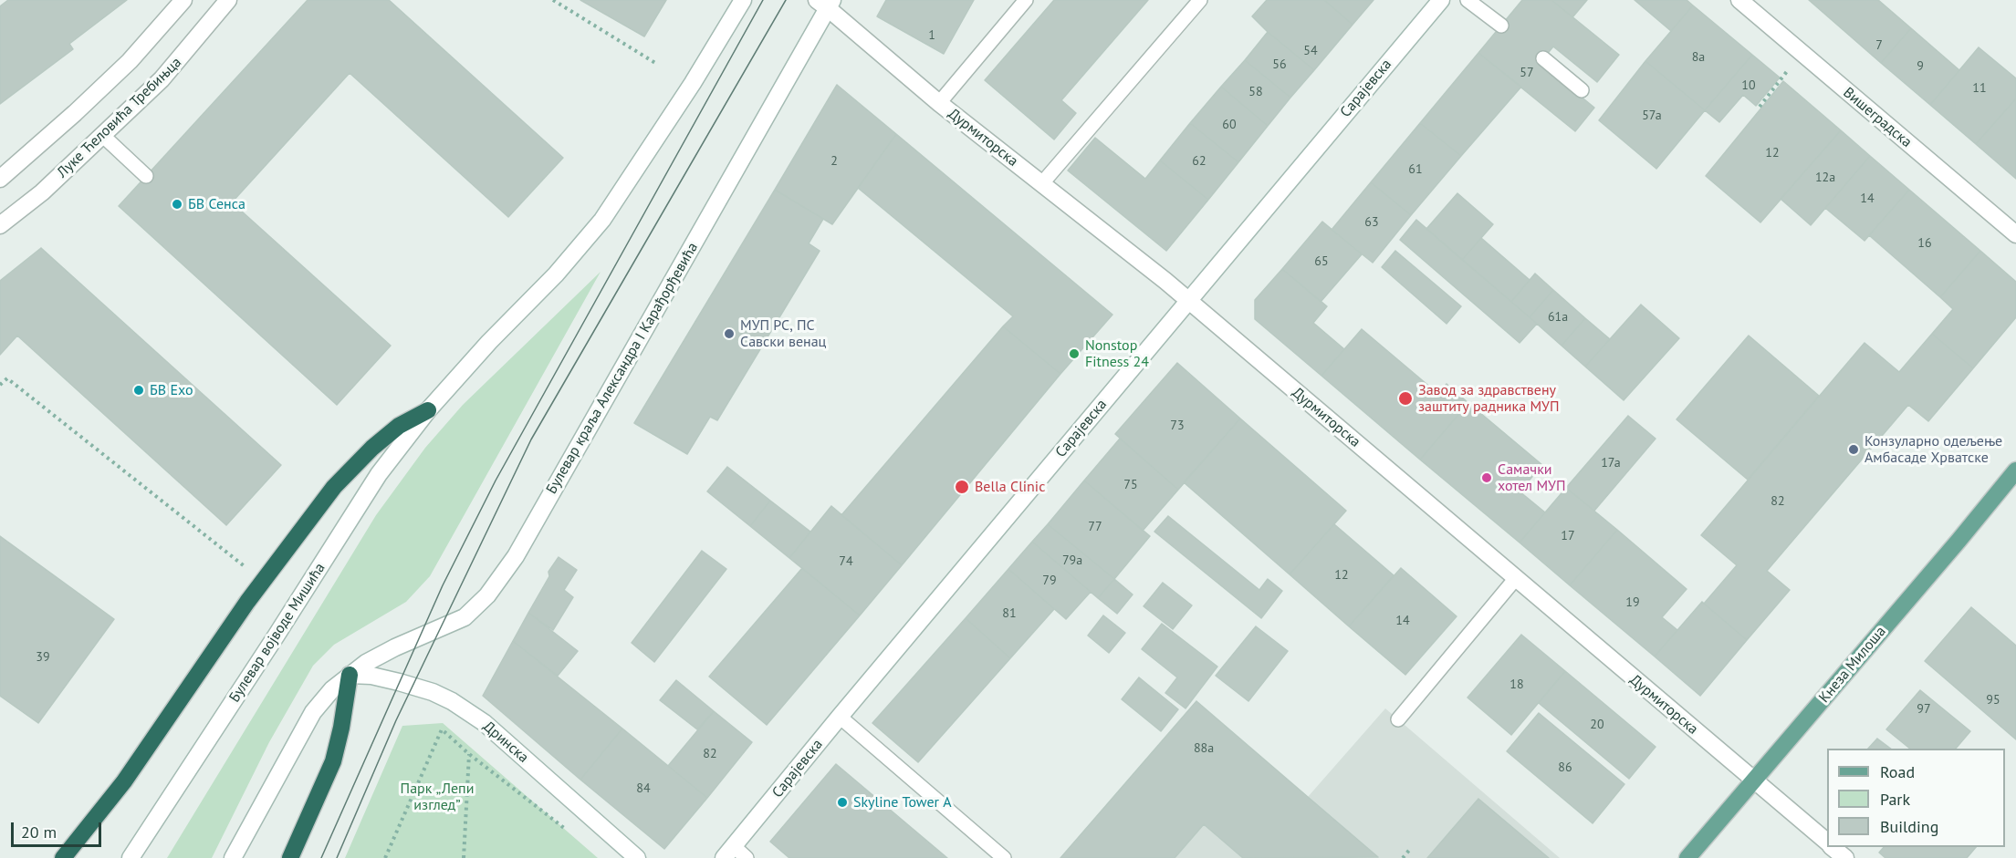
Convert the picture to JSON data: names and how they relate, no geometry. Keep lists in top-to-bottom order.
{
  "streets": {
    "main road": ["Кнеза Милоша"],
    "street": [
      "Сарајевска",
      "Луке Ћеловића Требињца",
      "Вишеградска",
      "Дурмиторска",
      "Булевар краља Александра I Карађорђевића",
      "Булевар војводе Мишића",
      "Дринска"
    ]
  },
  "crossings": [
    ["Сарајевска", "Дурмиторска"],
    ["Дурмиторска", "Булевар краља Александра I Карађорђевића"],
    ["Дурмиторска", "Кнеза Милоша"],
    ["Булевар краља Александра I Карађорђевића", "Дринска"]
  ],
  "parks": ["Парк „Лепи изглед”"],
  "places": [
    "БВ Сенса",
    "МУП РС, ПС Савски венац",
    "Nonstop Fitness 24",
    "БВ Ехо",
    "Завод за здравствену заштиту радника МУП",
    "Конзуларно одељење Амбасаде Хрватске",
    "Самачки хотел МУП",
    "Bella Clinic",
    "Skyline Tower A"
  ],
  "house_numbers": [
    "1",
    "7",
    "54",
    "8a",
    "56",
    "9",
    "57",
    "10",
    "11",
    "58",
    "57a",
    "60",
    "12",
    "2",
    "62",
    "61",
    "12a",
    "14",
    "63",
    "16",
    "65",
    "61a",
    "73",
    "17a",
    "75",
    "82",
    "77",
    "17",
    "79a",
    "74",
    "12",
    "79",
    "19",
    "81",
    "14",
    "39",
    "18",
    "95",
    "97",
    "20",
    "88a",
    "82",
    "86",
    "84"
  ],
  "legend": ["Road", "Park", "Building"],
  "scale_bar": "20 m"
}
